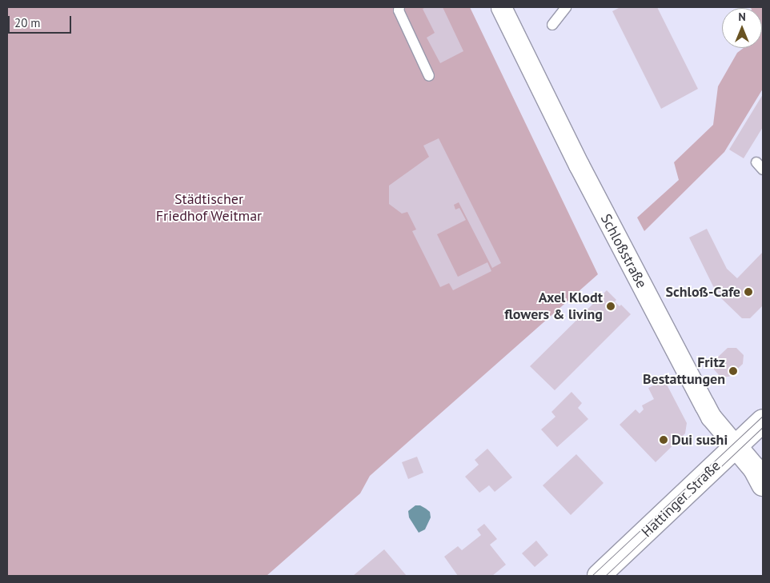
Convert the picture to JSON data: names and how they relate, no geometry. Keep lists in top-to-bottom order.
{
  "streets": {
    "main road": ["Schloßstraße", "Hattinger Straße"]
  },
  "crossings": [
    ["Schloßstraße", "Hattinger Straße"]
  ],
  "parks": ["Städtischer Friedhof Weitmar"],
  "places": [
    "Schloß-Cafe",
    "Axel Klodt flowers & living",
    "Fritz Bestattungen",
    "Dui sushi"
  ],
  "scale_bar": "20 m",
  "north": "top"
}
